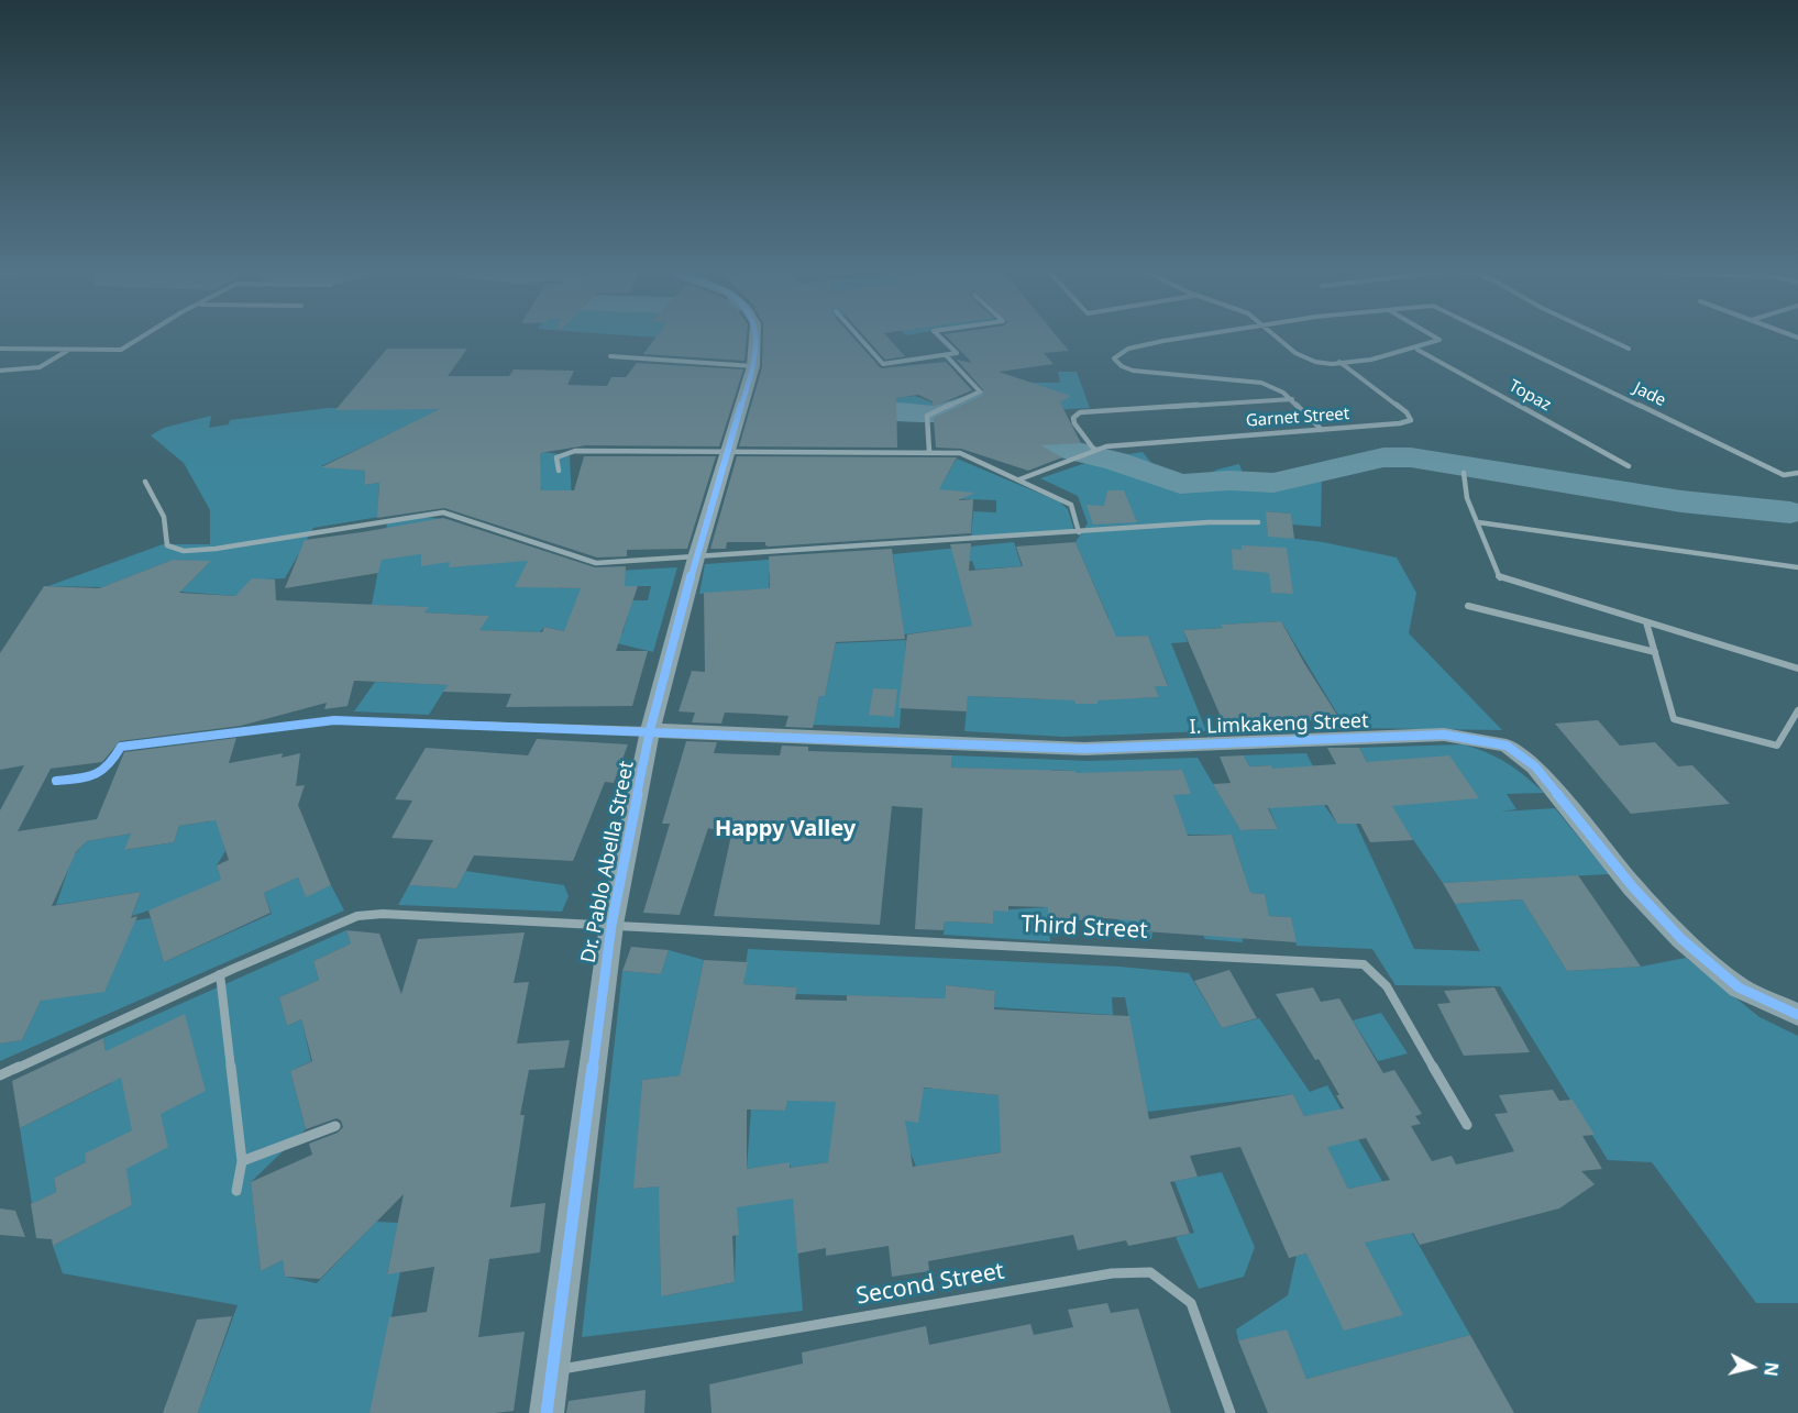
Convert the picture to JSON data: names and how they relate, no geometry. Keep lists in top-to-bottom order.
{
  "streets": {
    "street": [
      "Jade",
      "Topaz",
      "Garnet Street",
      "I. Limkakeng Street",
      "Dr. Pablo Abella Street",
      "Third Street",
      "Second Street"
    ]
  },
  "crossings": [
    ["I. Limkakeng Street", "Dr. Pablo Abella Street"],
    ["Dr. Pablo Abella Street", "Third Street"],
    ["Dr. Pablo Abella Street", "Second Street"]
  ],
  "districts": ["Happy Valley"],
  "north": "right"
}
